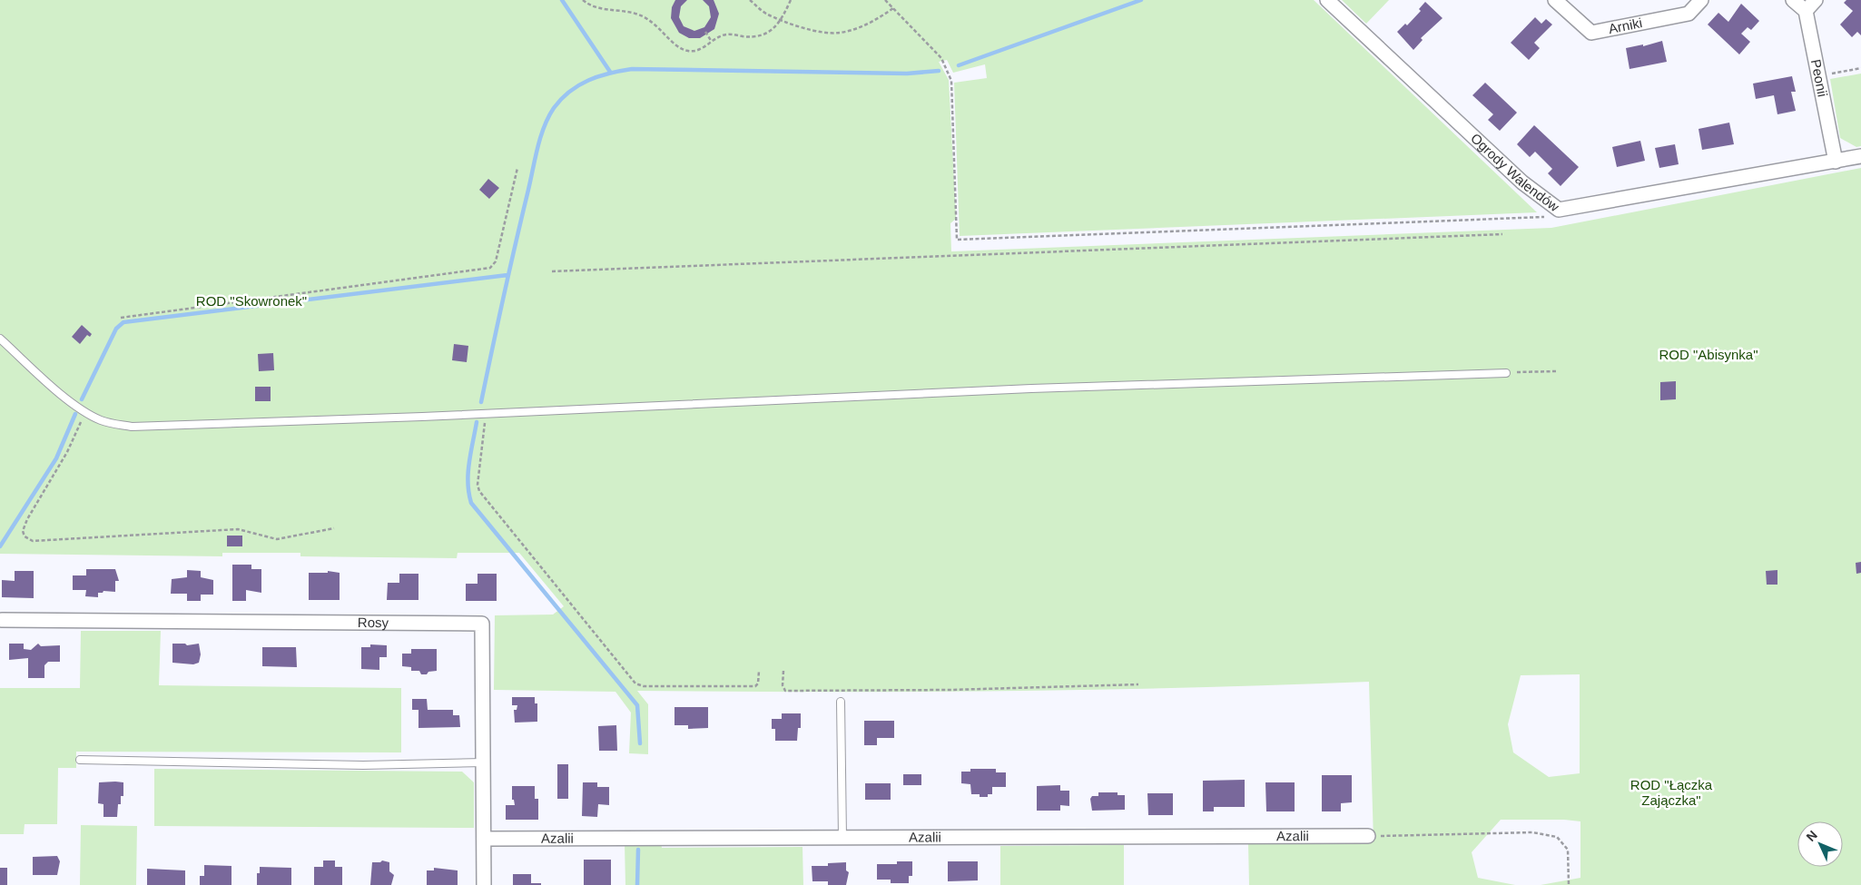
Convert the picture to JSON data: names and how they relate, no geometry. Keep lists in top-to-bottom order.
{
  "streets": {
    "street": [
      "Arniki",
      "Peonii",
      "Ogrody Walendów",
      "Rosy",
      "Azalii"
    ]
  },
  "crossings": [
    ["Peonii", "Ogrody Walendów"],
    ["Rosy", "Azalii"]
  ],
  "parks": ["ROD \"Skowronek\"", "ROD \"Abisynka\"", "ROD \"Łączka Zajączka\""],
  "north": "top left"
}
